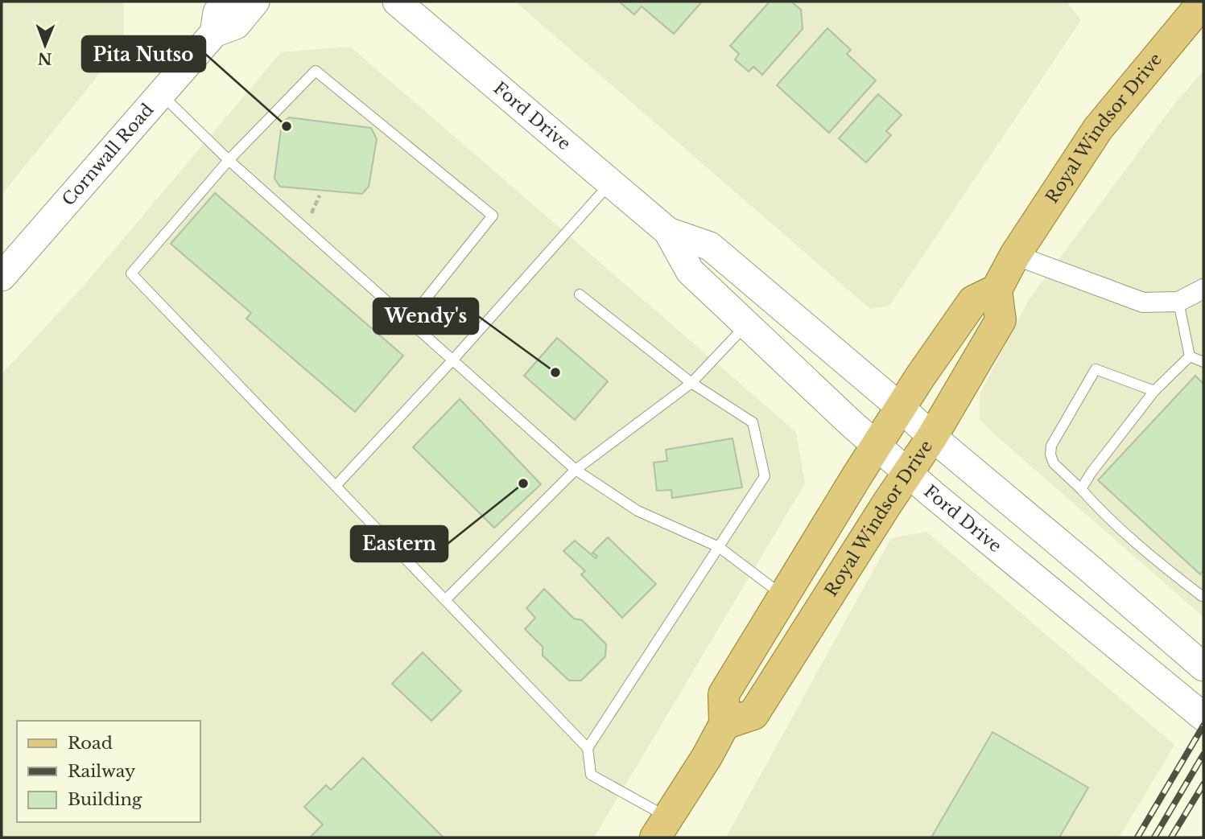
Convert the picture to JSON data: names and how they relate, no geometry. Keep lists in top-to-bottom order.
{
  "streets": {
    "main road": ["Ford Drive", "Royal Windsor Drive", "Cornwall Road"]
  },
  "crossings": [
    ["Ford Drive", "Royal Windsor Drive"]
  ],
  "places": ["Pita Nutso", "Wendy's", "Eastern"],
  "legend": ["Road", "Railway", "Building"],
  "north": "bottom"
}
